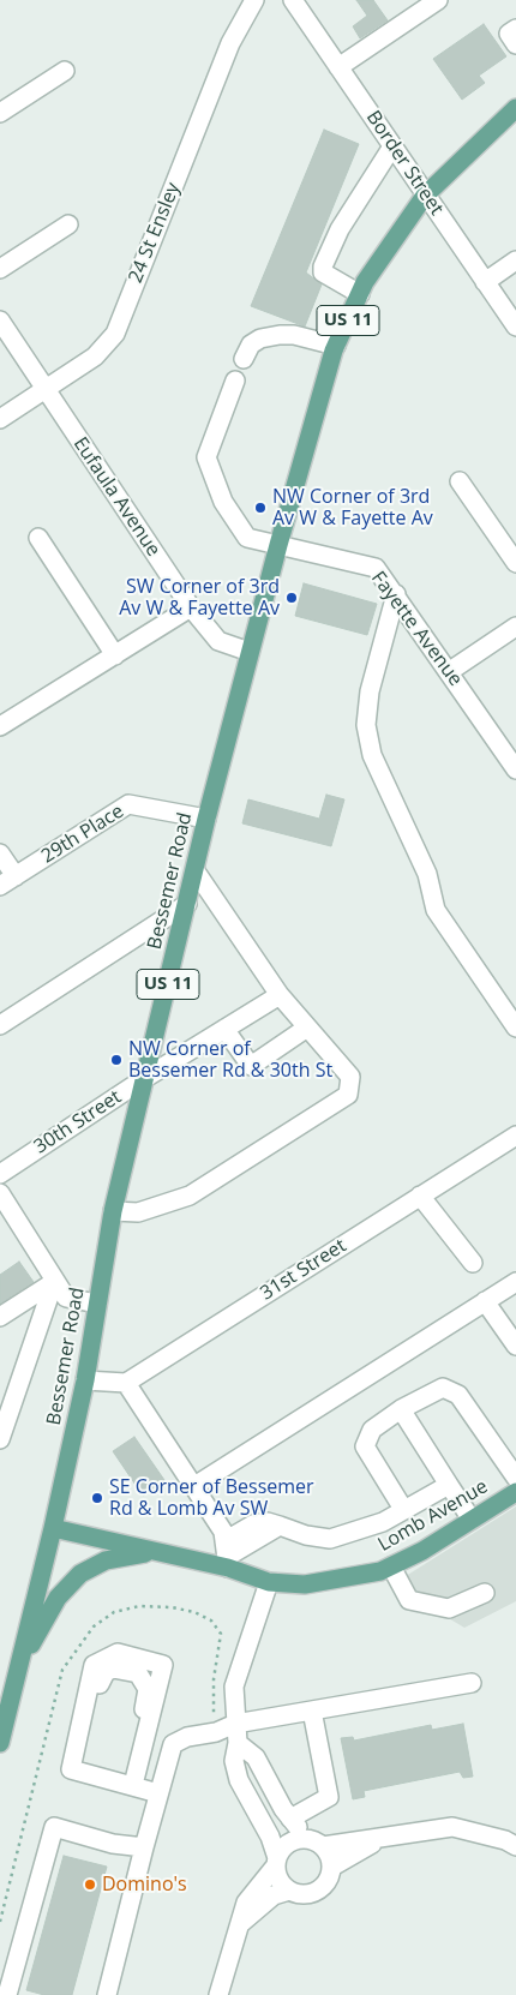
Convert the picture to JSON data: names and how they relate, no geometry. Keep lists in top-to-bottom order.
{
  "streets": {
    "main road": ["US 11", "Bessemer Road", "Lomb Avenue"],
    "street": [
      "Border Street",
      "24 St Ensley",
      "Eufaula Avenue",
      "Fayette Avenue",
      "29th Place",
      "30th Street",
      "31st Street"
    ]
  },
  "crossings": [
    ["Border Street", "US 11"],
    ["Border Street", "Bessemer Road"],
    ["24 St Ensley", "Eufaula Avenue"],
    ["US 11", "Bessemer Road"],
    ["Eufaula Avenue", "Bessemer Road"],
    ["Fayette Avenue", "Bessemer Road"],
    ["29th Place", "Bessemer Road"],
    ["Bessemer Road", "30th Street"],
    ["Bessemer Road", "Lomb Avenue"]
  ],
  "places": [
    "NW Corner of 3rd Av W & Fayette Av",
    "SW Corner of 3rd Av W & Fayette Av",
    "NW Corner of Bessemer Rd & 30th St",
    "SE Corner of Bessemer Rd & Lomb Av SW",
    "Domino's"
  ]
}
